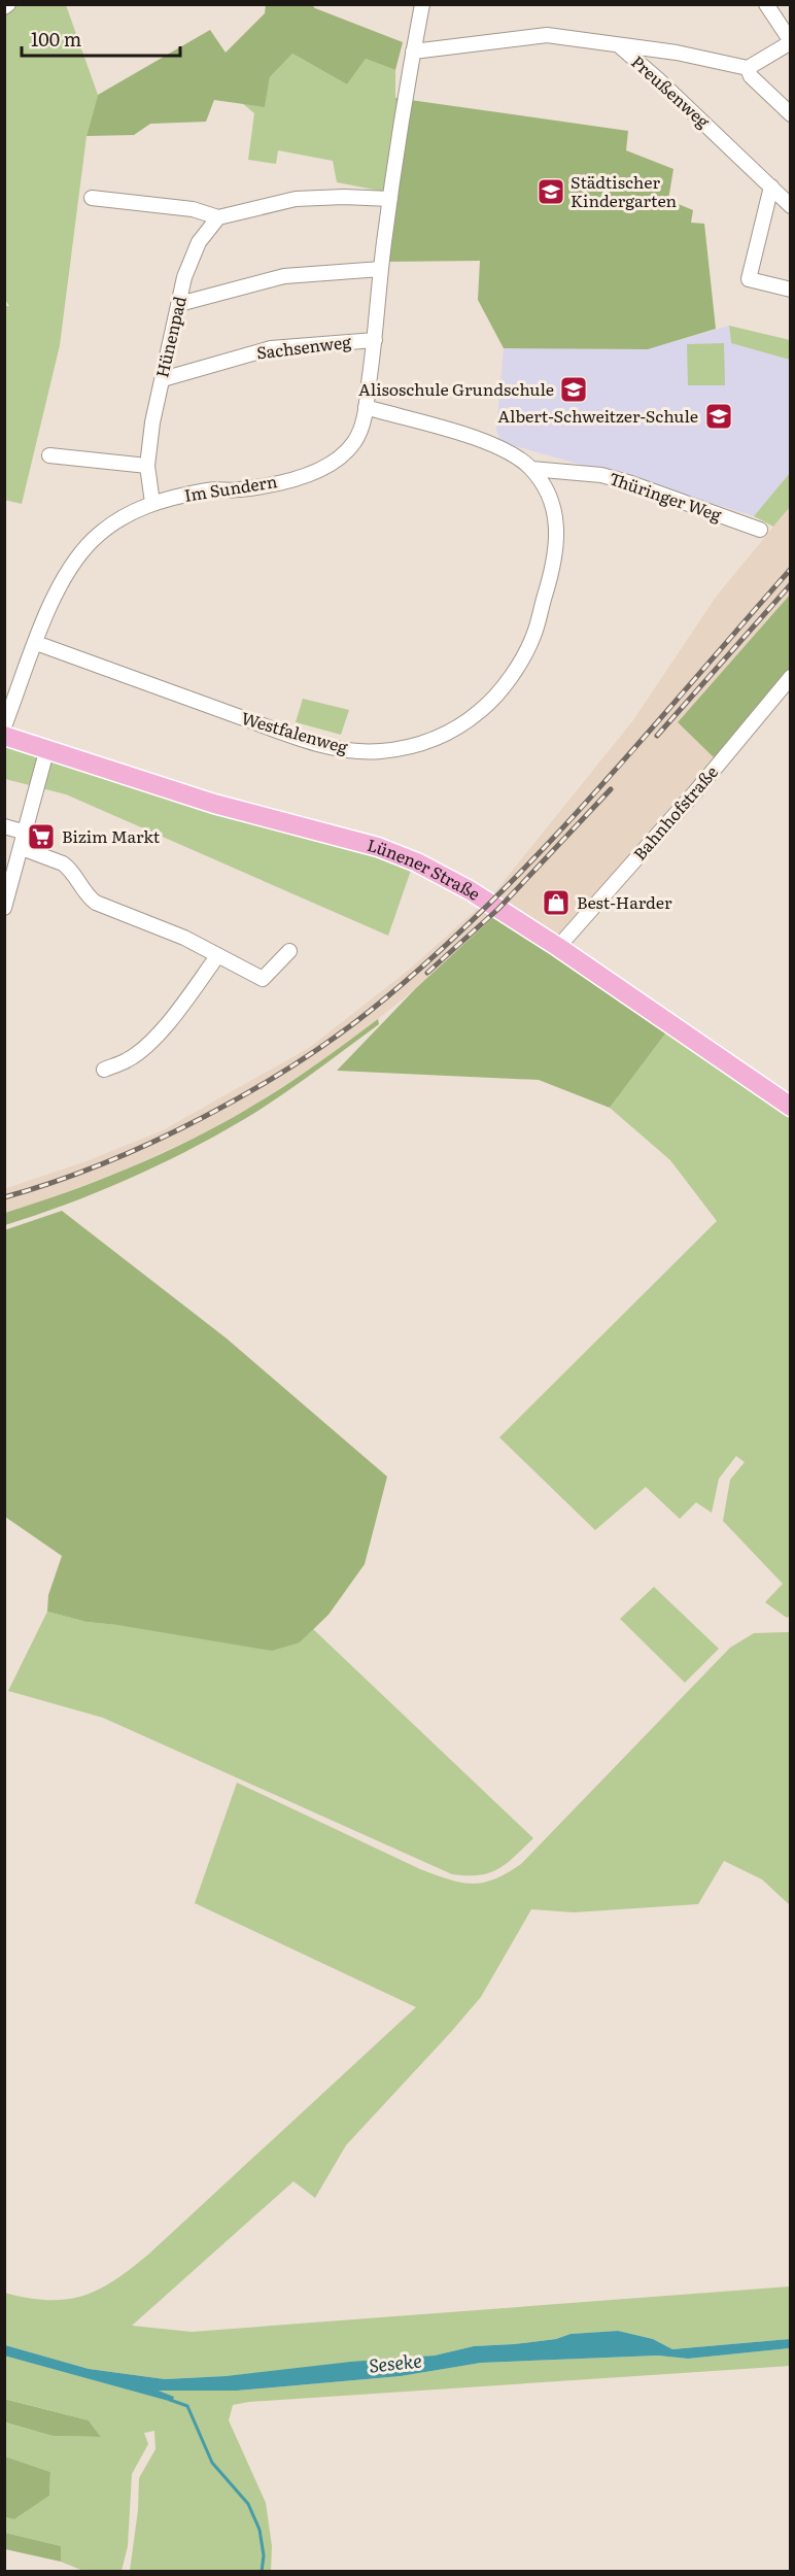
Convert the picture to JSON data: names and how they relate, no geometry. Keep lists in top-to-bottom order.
{
  "streets": {
    "main road": ["Lünener Straße"],
    "street": [
      "Preußenweg",
      "Hünenpad",
      "Sachsenweg",
      "Im Sundern",
      "Thüringer Weg",
      "Westfalenweg",
      "Bahnhofstraße"
    ]
  },
  "crossings": [
    ["Preußenweg", "Im Sundern"],
    ["Hünenpad", "Sachsenweg"],
    ["Hünenpad", "Im Sundern"],
    ["Sachsenweg", "Im Sundern"],
    ["Im Sundern", "Westfalenweg"],
    ["Thüringer Weg", "Westfalenweg"],
    ["Bahnhofstraße", "Lünener Straße"]
  ],
  "water": ["Seseke"],
  "places": {
    "school or university": ["Städtischer Kindergarten", "Alisoschule Grundschule", "Albert-Schweitzer-Schule"],
    "supermarket": ["Bizim Markt"],
    "shop": ["Best-Harder"]
  },
  "scale_bar": "100 m"
}
